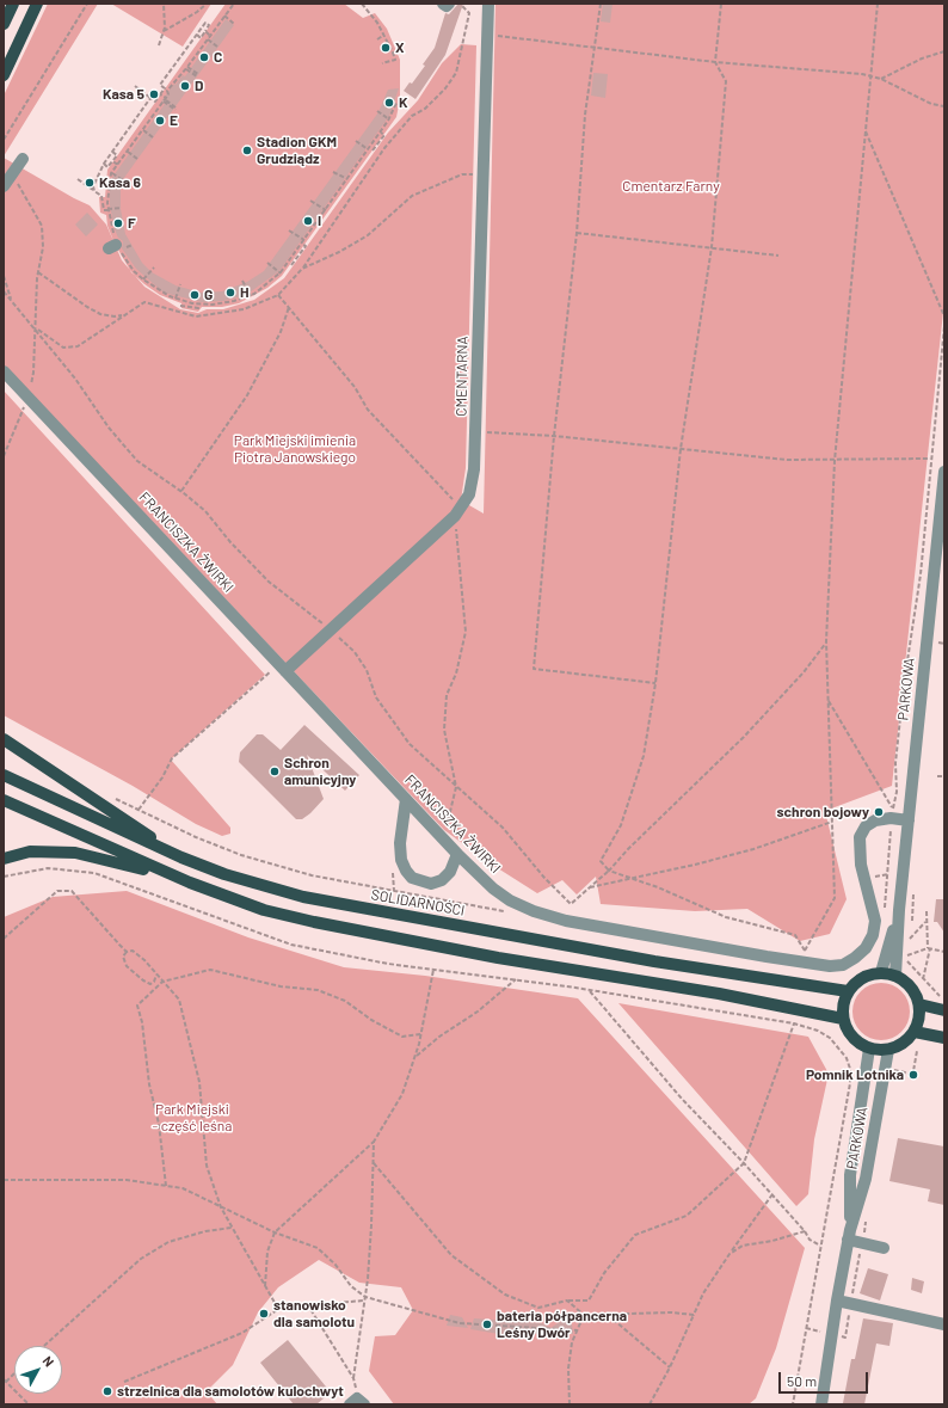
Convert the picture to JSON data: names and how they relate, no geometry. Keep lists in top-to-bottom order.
{
  "streets": {
    "main road": ["SOLIDARNOŚCI"],
    "street": ["CMENTARNA", "FRANCISZKA ŻWIRKI", "PARKOWA"]
  },
  "crossings": [
    ["CMENTARNA", "FRANCISZKA ŻWIRKI"],
    ["FRANCISZKA ŻWIRKI", "PARKOWA"],
    ["PARKOWA", "SOLIDARNOŚCI"]
  ],
  "parks": ["Cmentarz Farny", "Park Miejski imienia Piotra Janowskiego", "Park Miejski - część leśna"],
  "places": [
    "X",
    "C",
    "D",
    "Kasa 5",
    "K",
    "E",
    "Stadion GKM Grudziądz",
    "Kasa 6",
    "I",
    "F",
    "H",
    "G",
    "Schron amunicyjny",
    "schron bojowy",
    "Pomnik Lotnika",
    "stanowisko dla samolotu",
    "bateria półpancerna Leśny Dwór",
    "strzelnica dla samolotów kulochwyt"
  ],
  "scale_bar": "50 m",
  "north": "top right"
}
